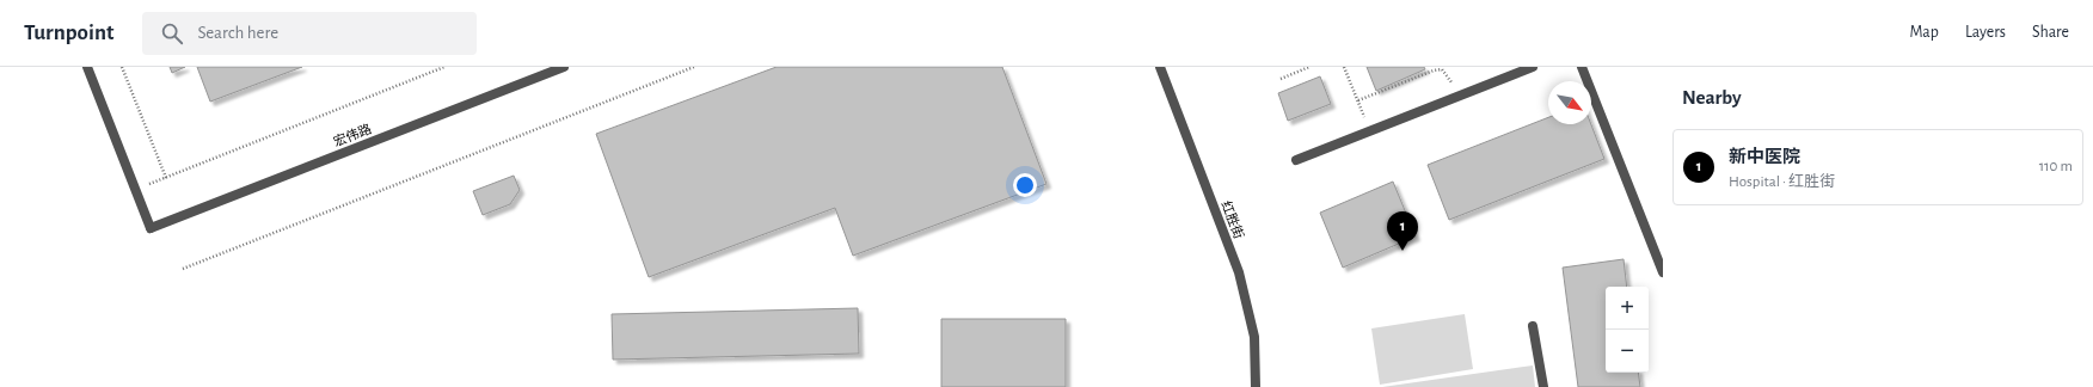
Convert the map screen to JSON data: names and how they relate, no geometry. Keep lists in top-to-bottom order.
{
  "streets": {
    "street": ["宏伟路", "红胜街"]
  },
  "north": "bottom right",
  "page": {
    "header": "Turnpoint",
    "search": "Search here",
    "nav": ["Map", "Layers", "Share"],
    "heading": "Nearby",
    "list": [
      {
        "mark": "1",
        "name": "新中医院",
        "note": "Hospital · 红胜街",
        "value": "110 m"
      }
    ],
    "pins": "1",
    "map_buttons": ["+", "−"]
  }
}
